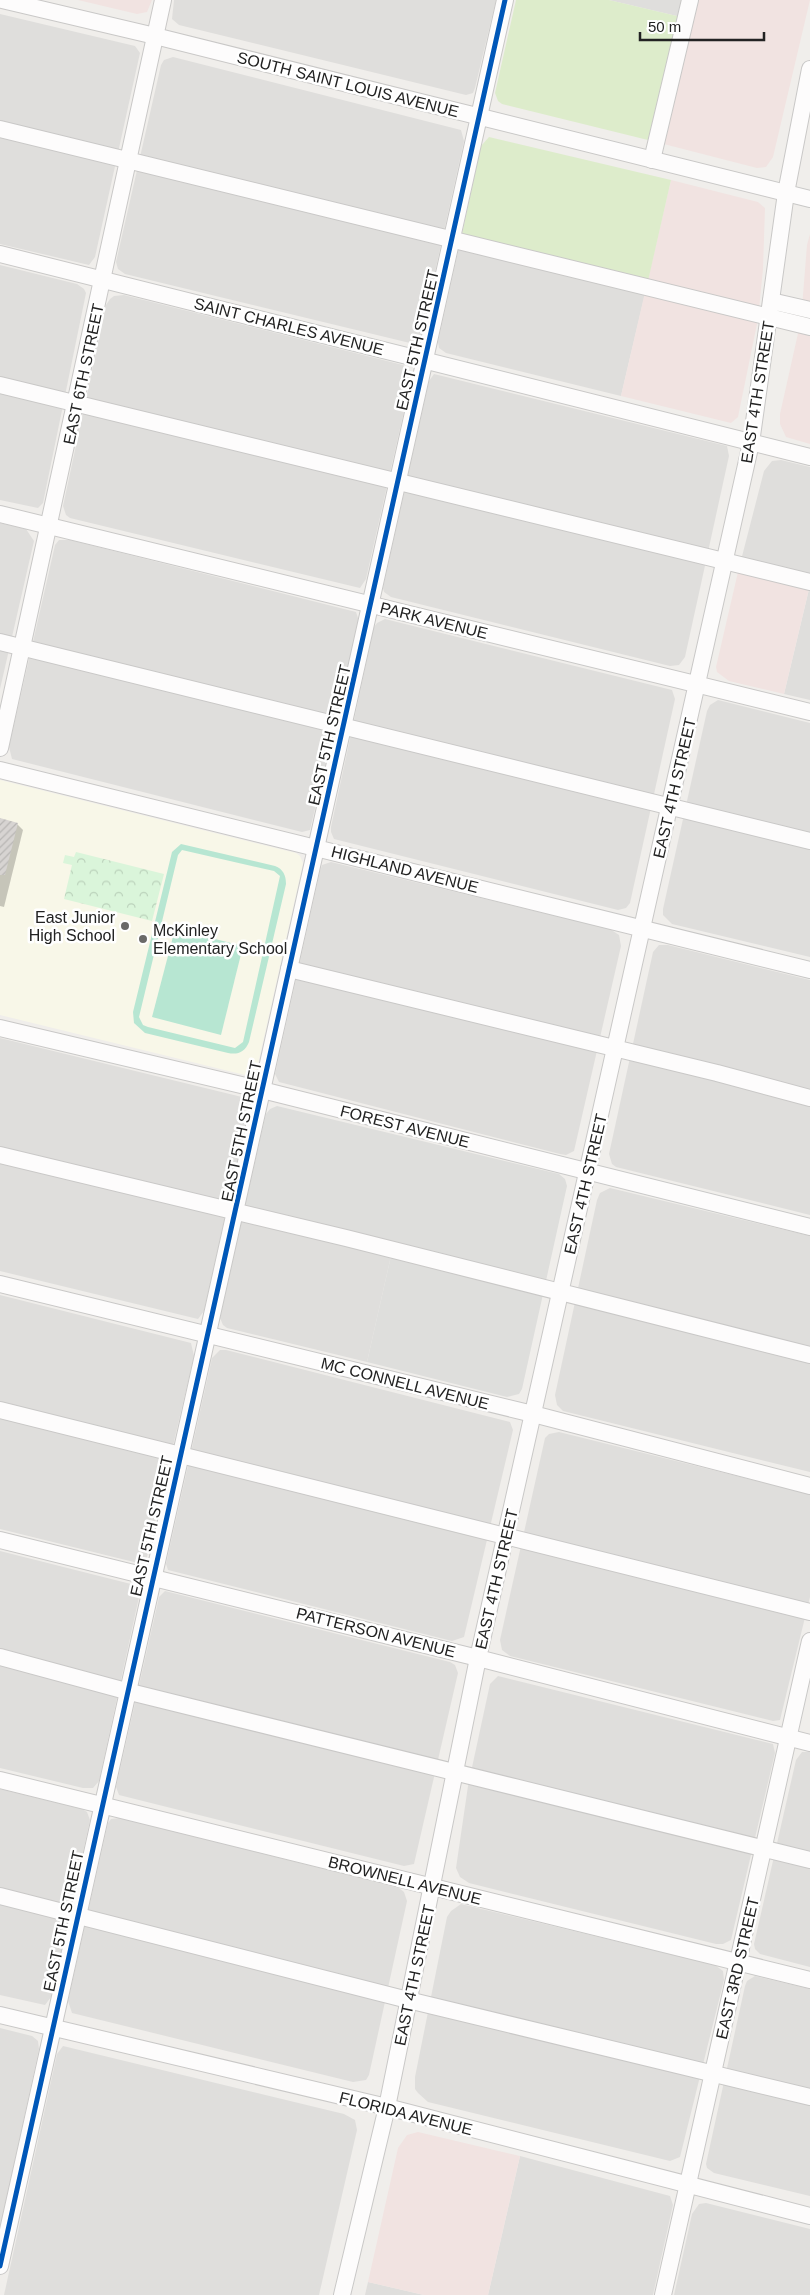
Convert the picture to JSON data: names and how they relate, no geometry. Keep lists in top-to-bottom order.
{
  "streets": {
    "street": [
      "SOUTH SAINT LOUIS AVENUE",
      "SAINT CHARLES AVENUE",
      "EAST 5TH STREET",
      "EAST 6TH STREET",
      "EAST 4TH STREET",
      "PARK AVENUE",
      "HIGHLAND AVENUE",
      "FOREST AVENUE",
      "MC CONNELL AVENUE",
      "PATTERSON AVENUE",
      "BROWNELL AVENUE",
      "EAST 3RD STREET",
      "FLORIDA AVENUE"
    ]
  },
  "crossings": [
    ["SOUTH SAINT LOUIS AVENUE", "EAST 5TH STREET"],
    ["SOUTH SAINT LOUIS AVENUE", "EAST 6TH STREET"],
    ["SOUTH SAINT LOUIS AVENUE", "EAST 4TH STREET"],
    ["SAINT CHARLES AVENUE", "EAST 5TH STREET"],
    ["SAINT CHARLES AVENUE", "EAST 6TH STREET"],
    ["SAINT CHARLES AVENUE", "EAST 4TH STREET"],
    ["EAST 5TH STREET", "PARK AVENUE"],
    ["EAST 5TH STREET", "HIGHLAND AVENUE"],
    ["EAST 5TH STREET", "FOREST AVENUE"],
    ["EAST 5TH STREET", "MC CONNELL AVENUE"],
    ["EAST 5TH STREET", "PATTERSON AVENUE"],
    ["EAST 5TH STREET", "BROWNELL AVENUE"],
    ["EAST 5TH STREET", "FLORIDA AVENUE"],
    ["EAST 6TH STREET", "PARK AVENUE"],
    ["EAST 4TH STREET", "PARK AVENUE"],
    ["EAST 4TH STREET", "HIGHLAND AVENUE"],
    ["EAST 4TH STREET", "FOREST AVENUE"],
    ["EAST 4TH STREET", "MC CONNELL AVENUE"],
    ["EAST 4TH STREET", "PATTERSON AVENUE"],
    ["EAST 4TH STREET", "BROWNELL AVENUE"],
    ["EAST 4TH STREET", "FLORIDA AVENUE"],
    ["PATTERSON AVENUE", "EAST 3RD STREET"],
    ["BROWNELL AVENUE", "EAST 3RD STREET"],
    ["EAST 3RD STREET", "FLORIDA AVENUE"]
  ],
  "places": ["East Junior High School", "McKinley Elementary School"],
  "scale_bar": "50 m"
}
